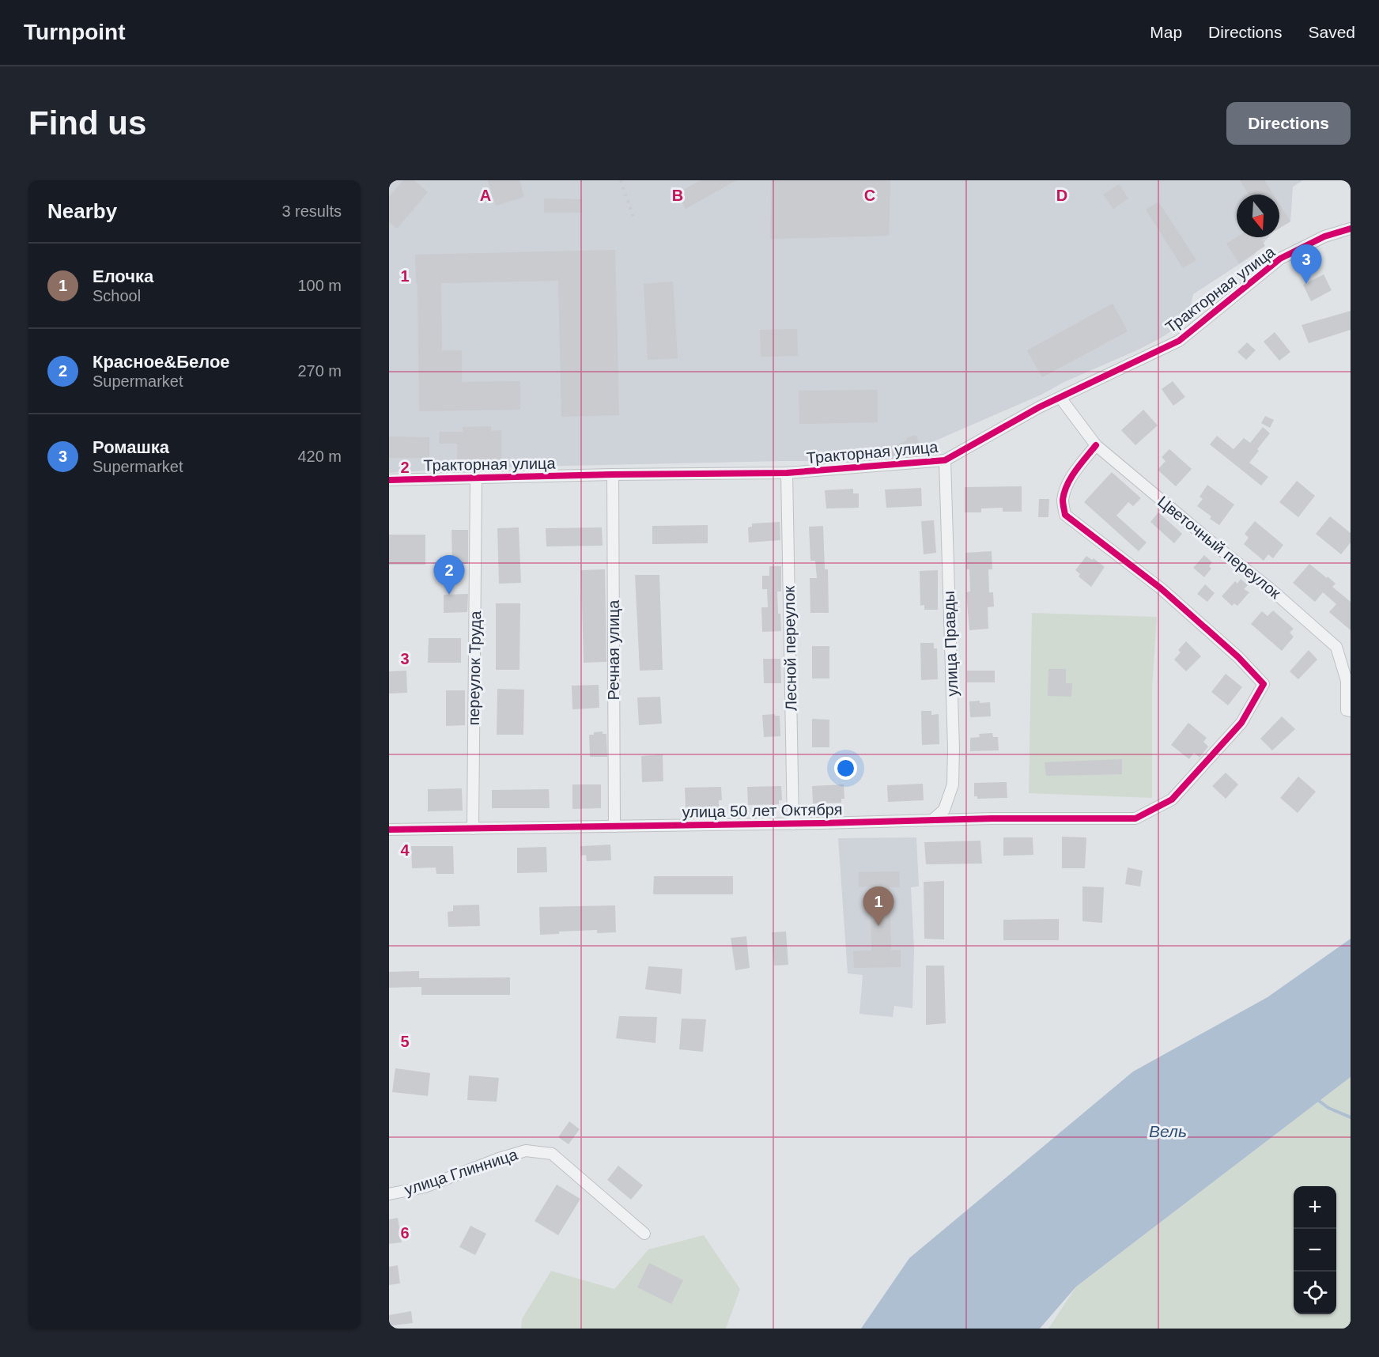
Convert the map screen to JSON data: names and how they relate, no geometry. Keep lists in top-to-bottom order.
{
  "streets": {
    "street": [
      "Тракторная улица",
      "Цветочный переулок",
      "улица Правды",
      "Лесной переулок",
      "Речная улица",
      "переулок Труда",
      "улица 50 лет Октября",
      "улица Глинница"
    ]
  },
  "crossings": [
    ["Тракторная улица", "Цветочный переулок"],
    ["Тракторная улица", "улица Правды"],
    ["Тракторная улица", "Лесной переулок"],
    ["Тракторная улица", "Речная улица"],
    ["Тракторная улица", "переулок Труда"],
    ["Цветочный переулок", "улица 50 лет Октября"],
    ["улица Правды", "улица 50 лет Октября"],
    ["Лесной переулок", "улица 50 лет Октября"],
    ["Речная улица", "улица 50 лет Октября"],
    ["переулок Труда", "улица 50 лет Октября"]
  ],
  "water": ["Вель"],
  "north": "bottom",
  "page": {
    "header": "Turnpoint",
    "nav": ["Map", "Directions", "Saved"],
    "buttons": "Directions",
    "title": "Find us",
    "heading": ["Nearby", "3 results"],
    "list": [
      {
        "mark": "1",
        "name": "Елочка",
        "note": "School",
        "value": "100 m"
      },
      {
        "mark": "2",
        "name": "Красное&Белое",
        "note": "Supermarket",
        "value": "270 m"
      },
      {
        "mark": "3",
        "name": "Ромашка",
        "note": "Supermarket",
        "value": "420 m"
      }
    ],
    "pins": ["3", "2", "1"],
    "map_buttons": ["+", "−"]
  },
  "grid": {
    "columns": [
      "A",
      "B",
      "C",
      "D"
    ],
    "rows": [
      "1",
      "2",
      "3",
      "4",
      "5",
      "6"
    ]
  }
}
